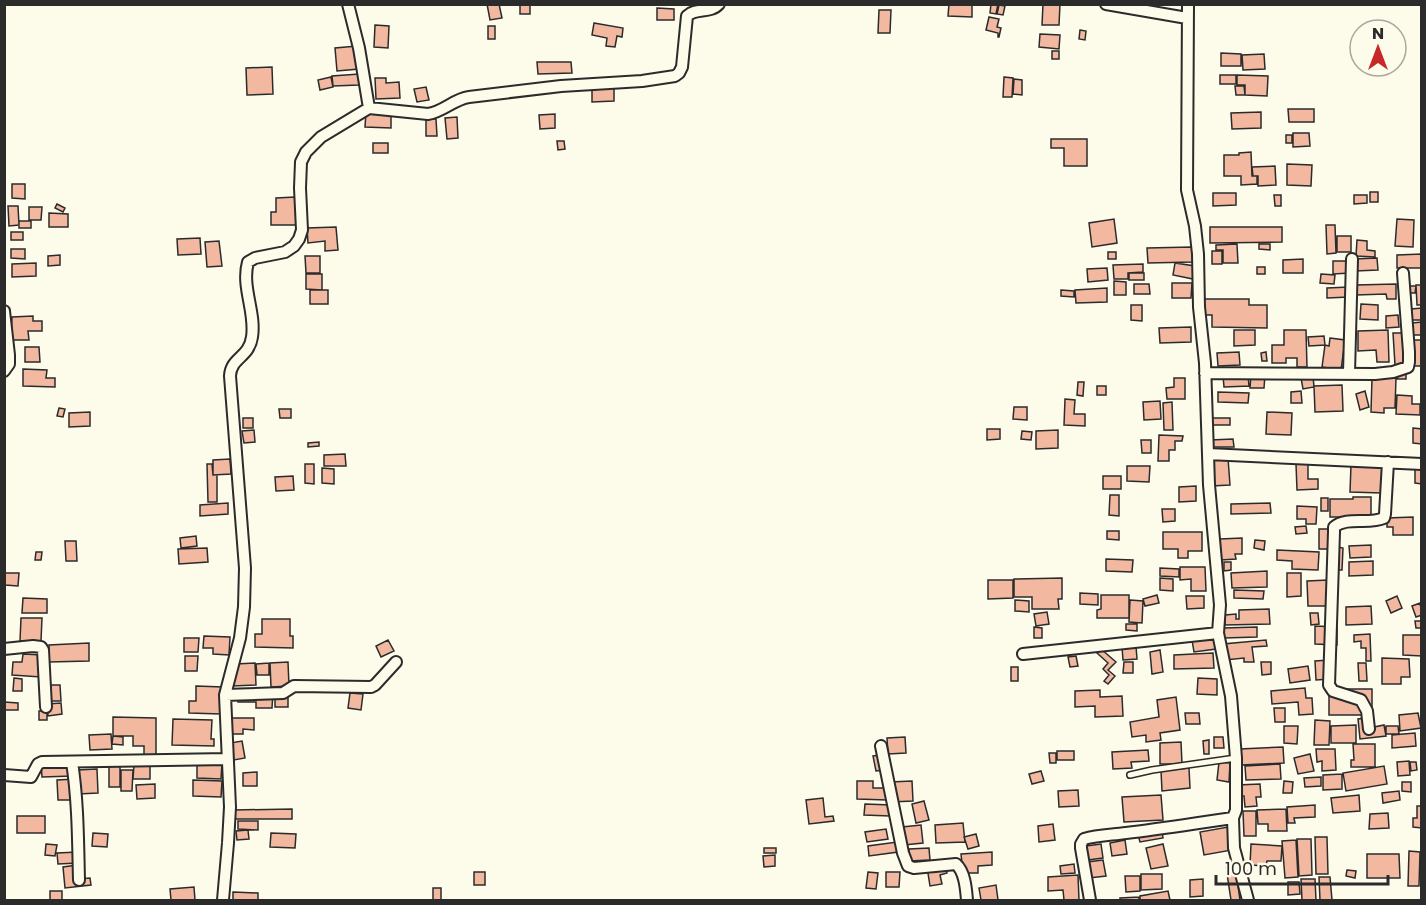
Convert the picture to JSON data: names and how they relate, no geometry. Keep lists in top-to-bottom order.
{
  "scale_bar": "100 m",
  "north": "top"
}
